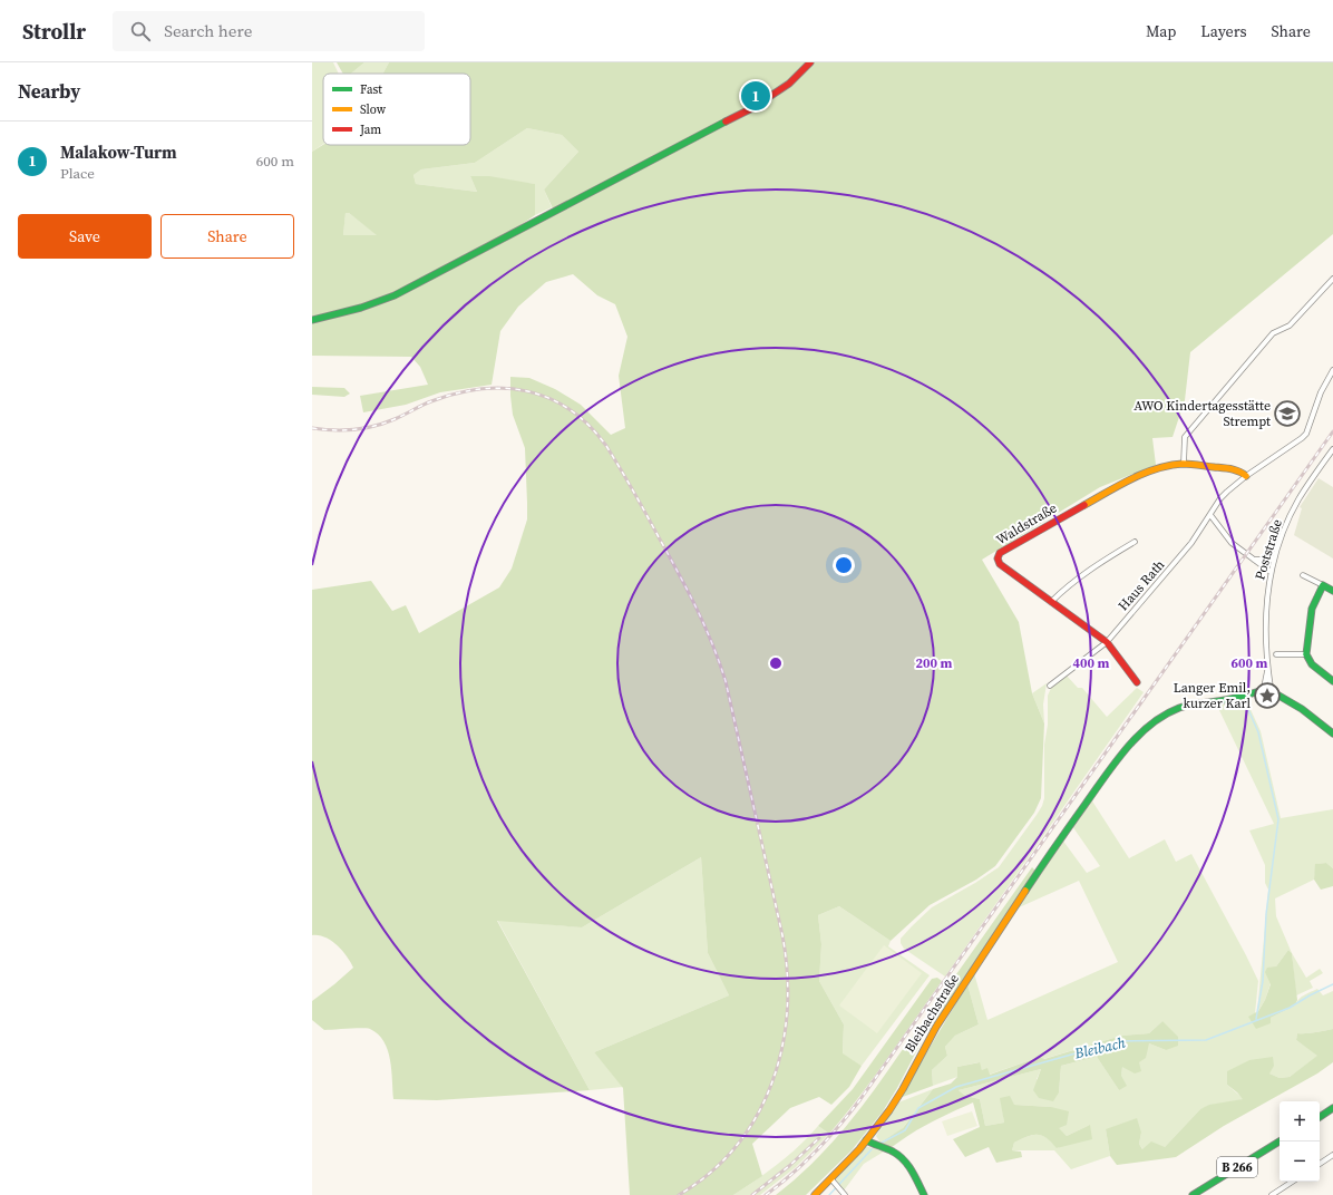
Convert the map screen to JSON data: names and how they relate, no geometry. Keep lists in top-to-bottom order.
{
  "streets": {
    "street": [
      "Waldstraße",
      "Poststraße",
      "Haus Rath",
      "Bleibachstraße",
      "B 266"
    ]
  },
  "crossings": [
    ["Waldstraße", "Haus Rath"]
  ],
  "water": ["Bleibach"],
  "places": {
    "school or university": ["AWO Kindertagesstätte Strempt"],
    "place": ["Langer Emil, kurzer Karl"]
  },
  "legend": ["Fast", "Slow", "Jam"],
  "page": {
    "header": "Strollr",
    "search": "Search here",
    "nav": ["Map", "Layers", "Share"],
    "heading": "Nearby",
    "pins": "1",
    "list": [
      {
        "mark": "1",
        "name": "Malakow-Turm",
        "note": "Place",
        "value": "600 m"
      }
    ],
    "buttons": ["Save", "Share"],
    "map_buttons": ["+", "−"]
  },
  "rings": ["200 m", "400 m", "600 m"]
}
